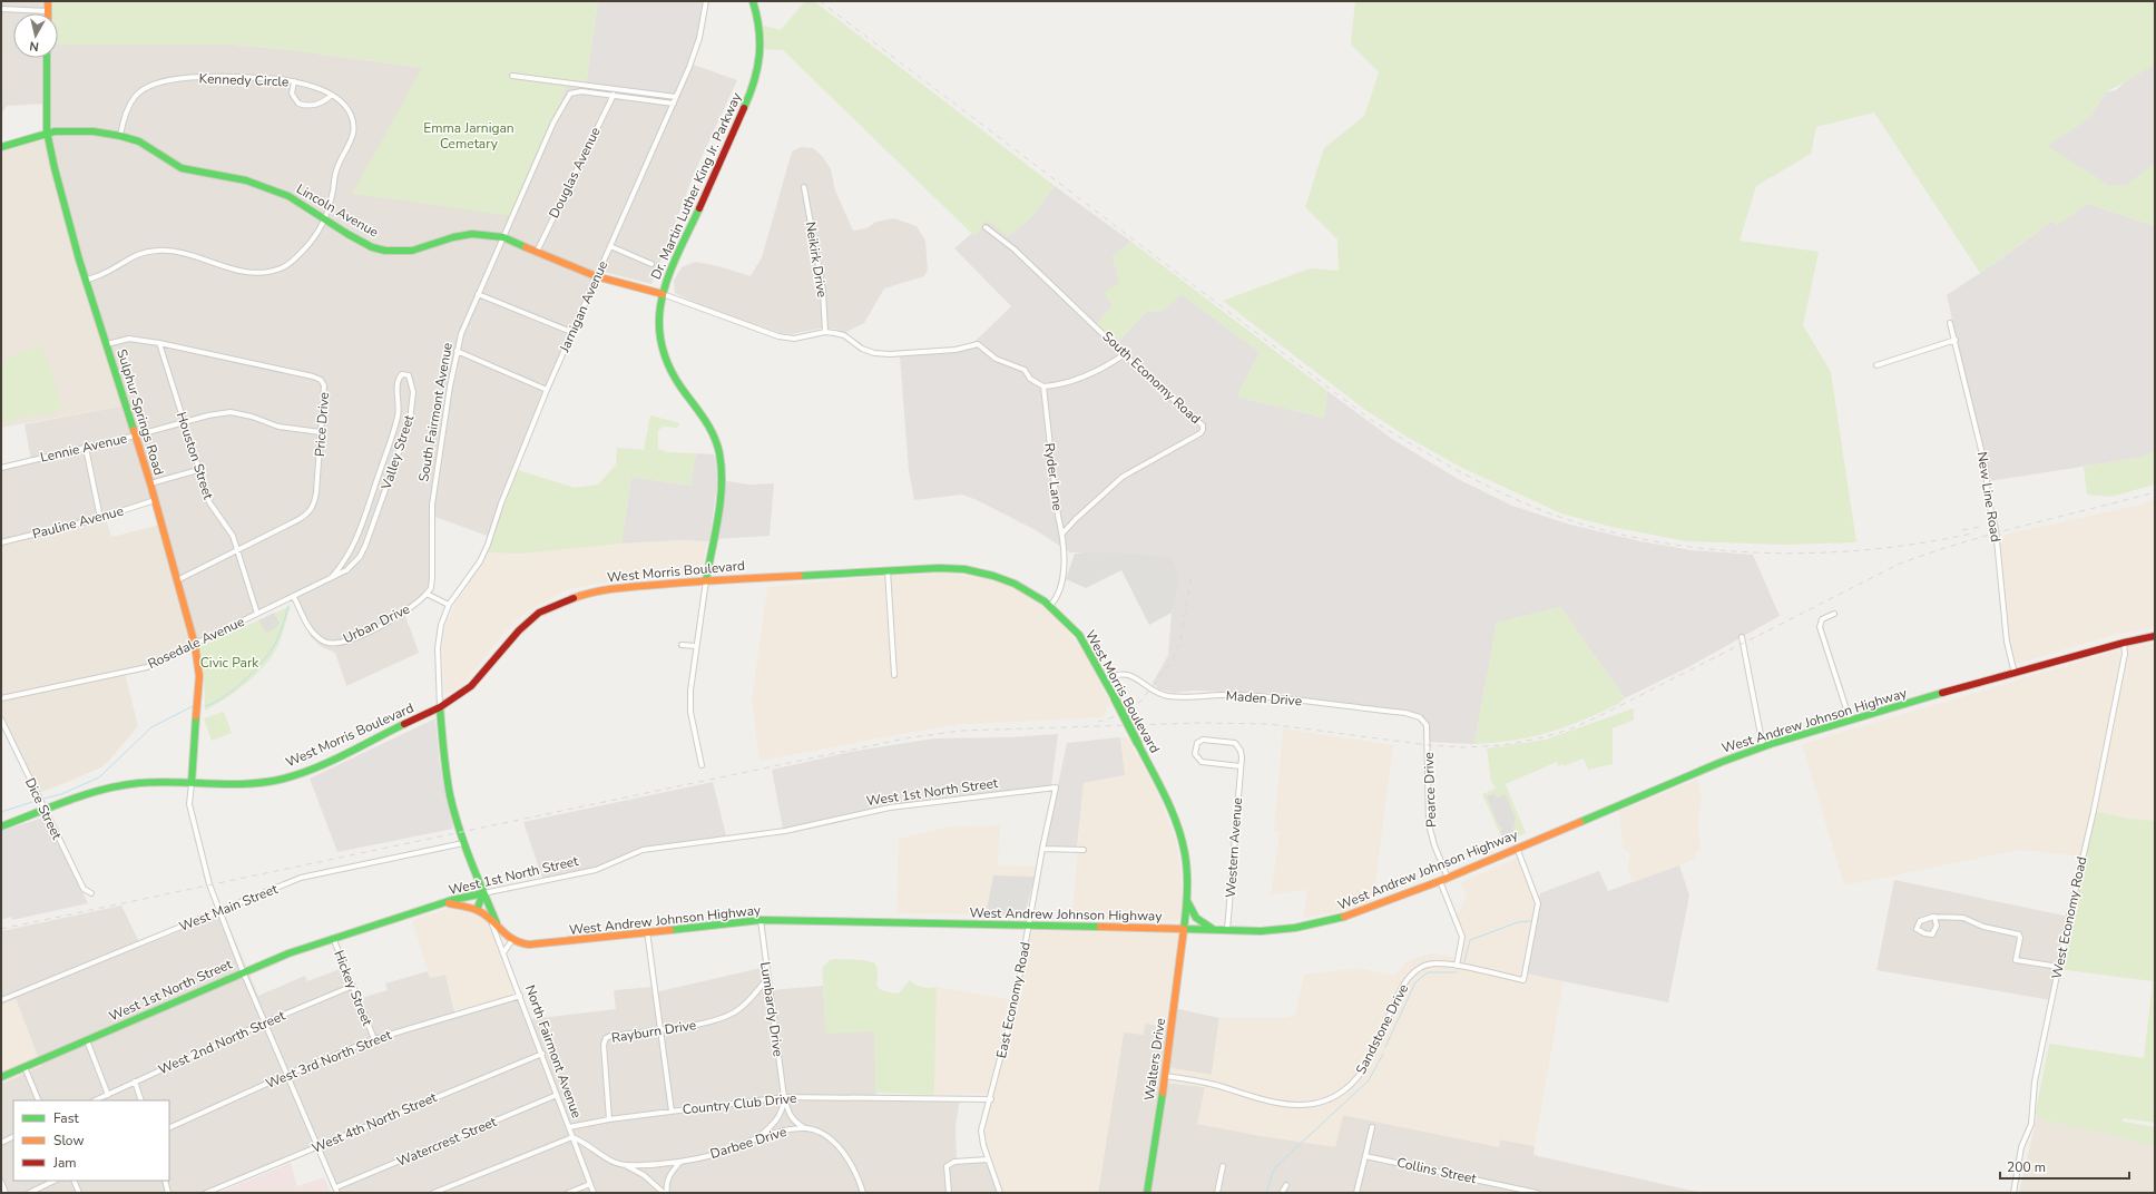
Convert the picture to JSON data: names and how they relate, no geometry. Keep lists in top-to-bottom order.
{
  "streets": {
    "main road": [
      "Dr. Martin Luther King Jr. Parkway",
      "Lincoln Avenue",
      "Sulphur Springs Road",
      "West Morris Boulevard",
      "West Andrew Johnson Highway",
      "West 1st North Street",
      "Walters Drive"
    ],
    "street": [
      "Kennedy Circle",
      "Douglas Avenue",
      "Neikirk Drive",
      "Jarnigan Avenue",
      "South Economy Road",
      "South Fairmont Avenue",
      "Price Drive",
      "Lennie Avenue",
      "Valley Street",
      "Houston Street",
      "Ryder Lane",
      "New Line Road",
      "Pauline Avenue",
      "Urban Drive",
      "Rosedale Avenue",
      "Maden Drive",
      "Pearce Drive",
      "Dice Street",
      "Western Avenue",
      "West Main Street",
      "West Economy Road",
      "Hickey Street",
      "East Economy Road",
      "Lumbardy Drive",
      "Sandstone Drive",
      "Rayburn Drive",
      "West 2nd North Street",
      "North Fairmont Avenue",
      "West 3rd North Street",
      "Country Club Drive",
      "West 4th North Street",
      "Watercrest Street",
      "Darbee Drive",
      "Collins Street"
    ]
  },
  "crossings": [
    ["Kennedy Circle", "Lincoln Avenue"],
    ["Kennedy Circle", "Sulphur Springs Road"],
    ["Douglas Avenue", "Lincoln Avenue"],
    ["Douglas Avenue", "South Fairmont Avenue"],
    ["Dr. Martin Luther King Jr. Parkway", "Lincoln Avenue"],
    ["Dr. Martin Luther King Jr. Parkway", "West Morris Boulevard"],
    ["Lincoln Avenue", "Jarnigan Avenue"],
    ["Lincoln Avenue", "Sulphur Springs Road"],
    ["Lincoln Avenue", "South Fairmont Avenue"],
    ["Jarnigan Avenue", "South Fairmont Avenue"],
    ["South Economy Road", "Ryder Lane"],
    ["Sulphur Springs Road", "Price Drive"],
    ["Sulphur Springs Road", "Lennie Avenue"],
    ["Sulphur Springs Road", "Pauline Avenue"],
    ["Sulphur Springs Road", "West Morris Boulevard"],
    ["Sulphur Springs Road", "Rosedale Avenue"],
    ["South Fairmont Avenue", "Urban Drive"],
    ["Price Drive", "Lennie Avenue"],
    ["Price Drive", "Houston Street"],
    ["Lennie Avenue", "Houston Street"],
    ["Valley Street", "Rosedale Avenue"],
    ["Houston Street", "Rosedale Avenue"],
    ["Ryder Lane", "West Morris Boulevard"],
    ["New Line Road", "West Andrew Johnson Highway"],
    ["West Morris Boulevard", "Maden Drive"],
    ["West Morris Boulevard", "West Andrew Johnson Highway"],
    ["West Morris Boulevard", "Dice Street"],
    ["West Morris Boulevard", "Walters Drive"],
    ["Urban Drive", "Rosedale Avenue"],
    ["Maden Drive", "Pearce Drive"],
    ["West Andrew Johnson Highway", "Pearce Drive"],
    ["West Andrew Johnson Highway", "West 1st North Street"],
    ["West Andrew Johnson Highway", "Western Avenue"],
    ["West Andrew Johnson Highway", "West Economy Road"],
    ["West Andrew Johnson Highway", "East Economy Road"],
    ["West Andrew Johnson Highway", "Lumbardy Drive"],
    ["West Andrew Johnson Highway", "Sandstone Drive"],
    ["West Andrew Johnson Highway", "North Fairmont Avenue"],
    ["West Andrew Johnson Highway", "Walters Drive"],
    ["West 1st North Street", "Hickey Street"],
    ["West 1st North Street", "East Economy Road"],
    ["Hickey Street", "West 2nd North Street"],
    ["Hickey Street", "West 3rd North Street"],
    ["East Economy Road", "Country Club Drive"],
    ["Lumbardy Drive", "Rayburn Drive"],
    ["Lumbardy Drive", "Country Club Drive"],
    ["Sandstone Drive", "Walters Drive"],
    ["Rayburn Drive", "Country Club Drive"],
    ["North Fairmont Avenue", "West 3rd North Street"],
    ["North Fairmont Avenue", "Country Club Drive"],
    ["North Fairmont Avenue", "West 4th North Street"],
    ["North Fairmont Avenue", "Watercrest Street"],
    ["North Fairmont Avenue", "Darbee Drive"]
  ],
  "parks": ["Emma Jarnigan Cemetary", "Civic Park"],
  "legend": ["Fast", "Slow", "Jam"],
  "scale_bar": "200 m",
  "north": "bottom"
}
